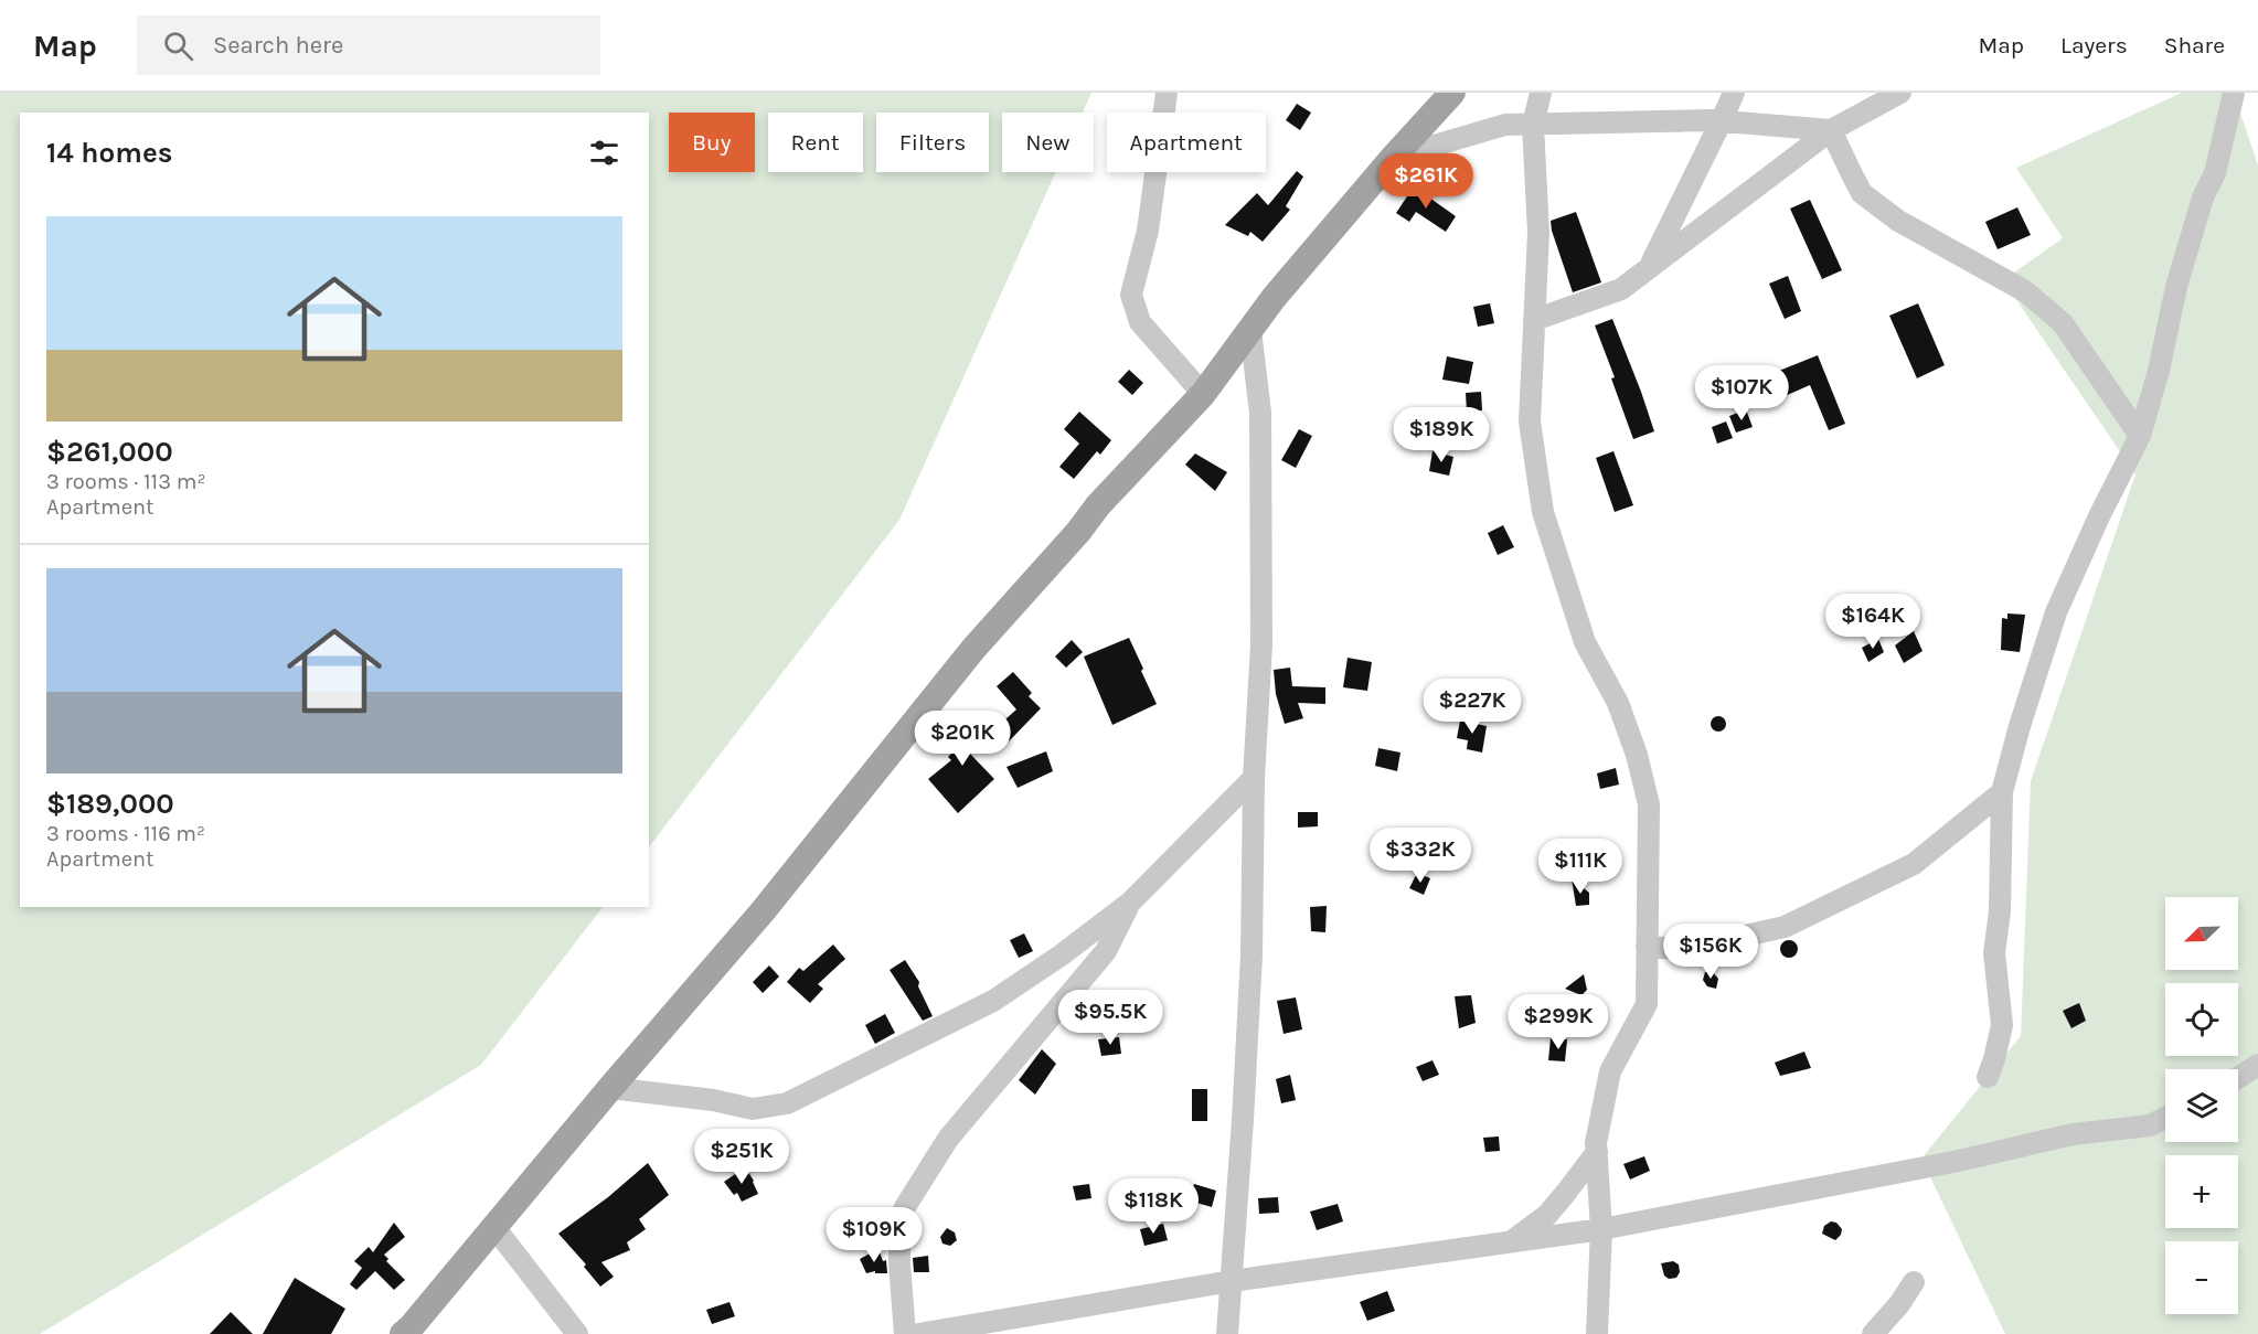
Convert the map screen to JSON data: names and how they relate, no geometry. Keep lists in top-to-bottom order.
{
  "north": "bottom left",
  "page": {
    "header": "Map",
    "search": "Search here",
    "nav": ["Map", "Layers", "Share"],
    "chip": [
      "Buy",
      "Rent",
      "Filters",
      "New",
      "Apartment"
    ],
    "heading": "14 homes",
    "price": [
      "$261K",
      "$107K",
      "$189K",
      "$164K",
      "$227K",
      "$201K",
      "$332K",
      "$111K",
      "$156K",
      "$95.5K",
      "$299K",
      "$251K",
      "$118K",
      "$109K"
    ],
    "list": [
      {
        "name": "$261,000",
        "note": "3 rooms · 113 m² · Apartment"
      },
      {
        "name": "$189,000",
        "note": "3 rooms · 116 m² · Apartment"
      }
    ],
    "map_buttons": ["+", "−"]
  }
}
